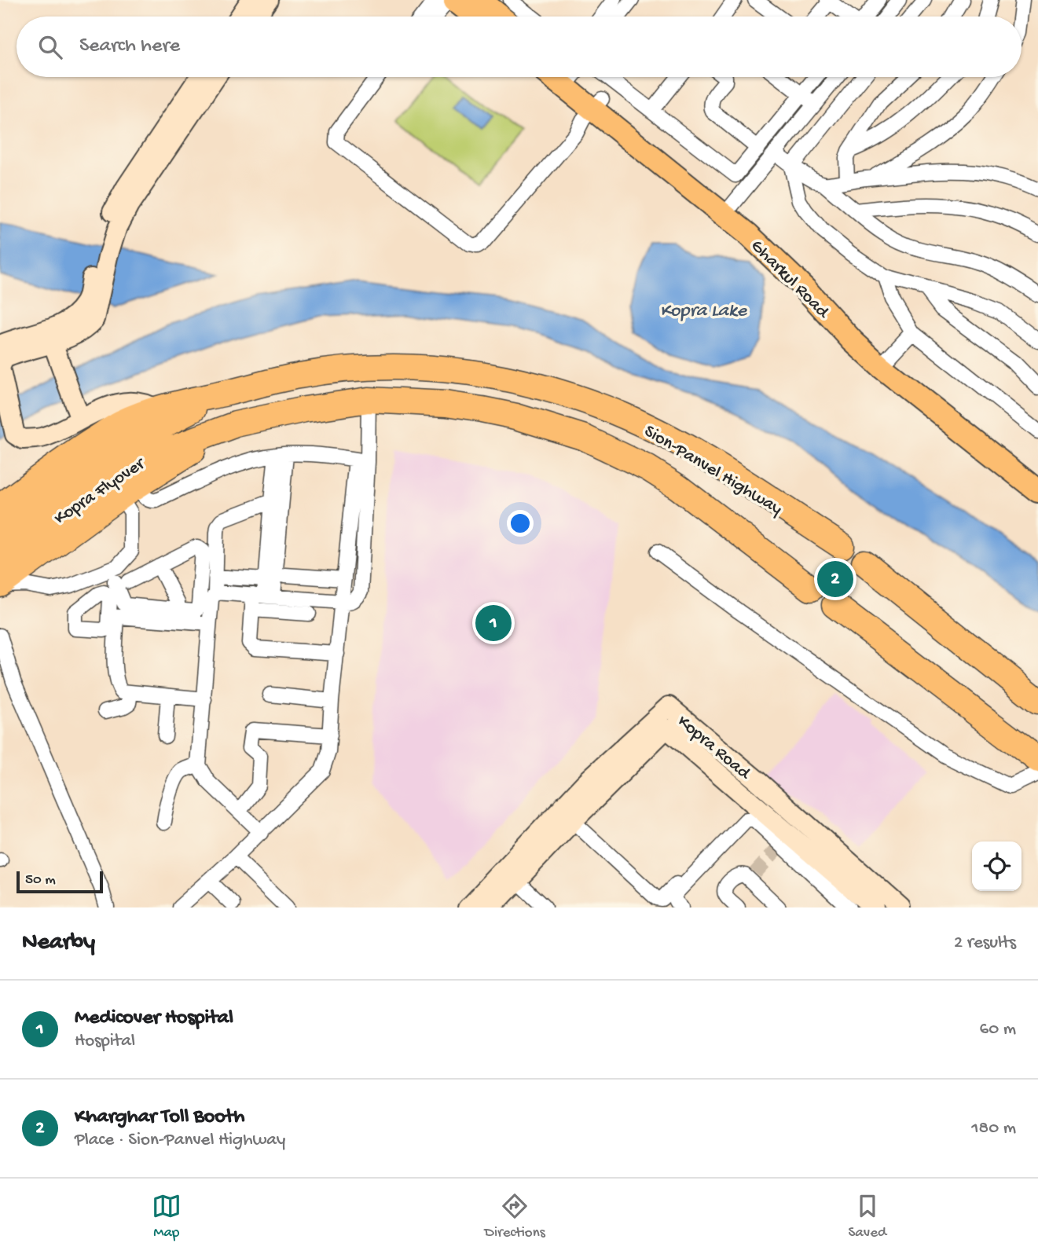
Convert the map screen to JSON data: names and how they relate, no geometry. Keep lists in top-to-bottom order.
{
  "streets": {
    "highway": ["Sion-Panvel Highway", "Kopra Flyover"],
    "main road": ["Gharkul Road"],
    "street": ["Kopra Road"]
  },
  "crossings": [
    ["Sion-Panvel Highway", "Kopra Flyover"]
  ],
  "water": ["Kopra Lake"],
  "scale_bar": "50 m",
  "page": {
    "search": "Search here",
    "pins": ["2", "1"],
    "scale": "50 m",
    "heading": ["Nearby", "2 results"],
    "list": [
      {
        "mark": "1",
        "name": "Medicover Hospital",
        "note": "Hospital",
        "value": "60 m"
      },
      {
        "mark": "2",
        "name": "Kharghar Toll Booth",
        "note": "Place · Sion-Panvel Highway",
        "value": "180 m"
      }
    ],
    "nav": ["Map", "Directions", "Saved"]
  }
}
